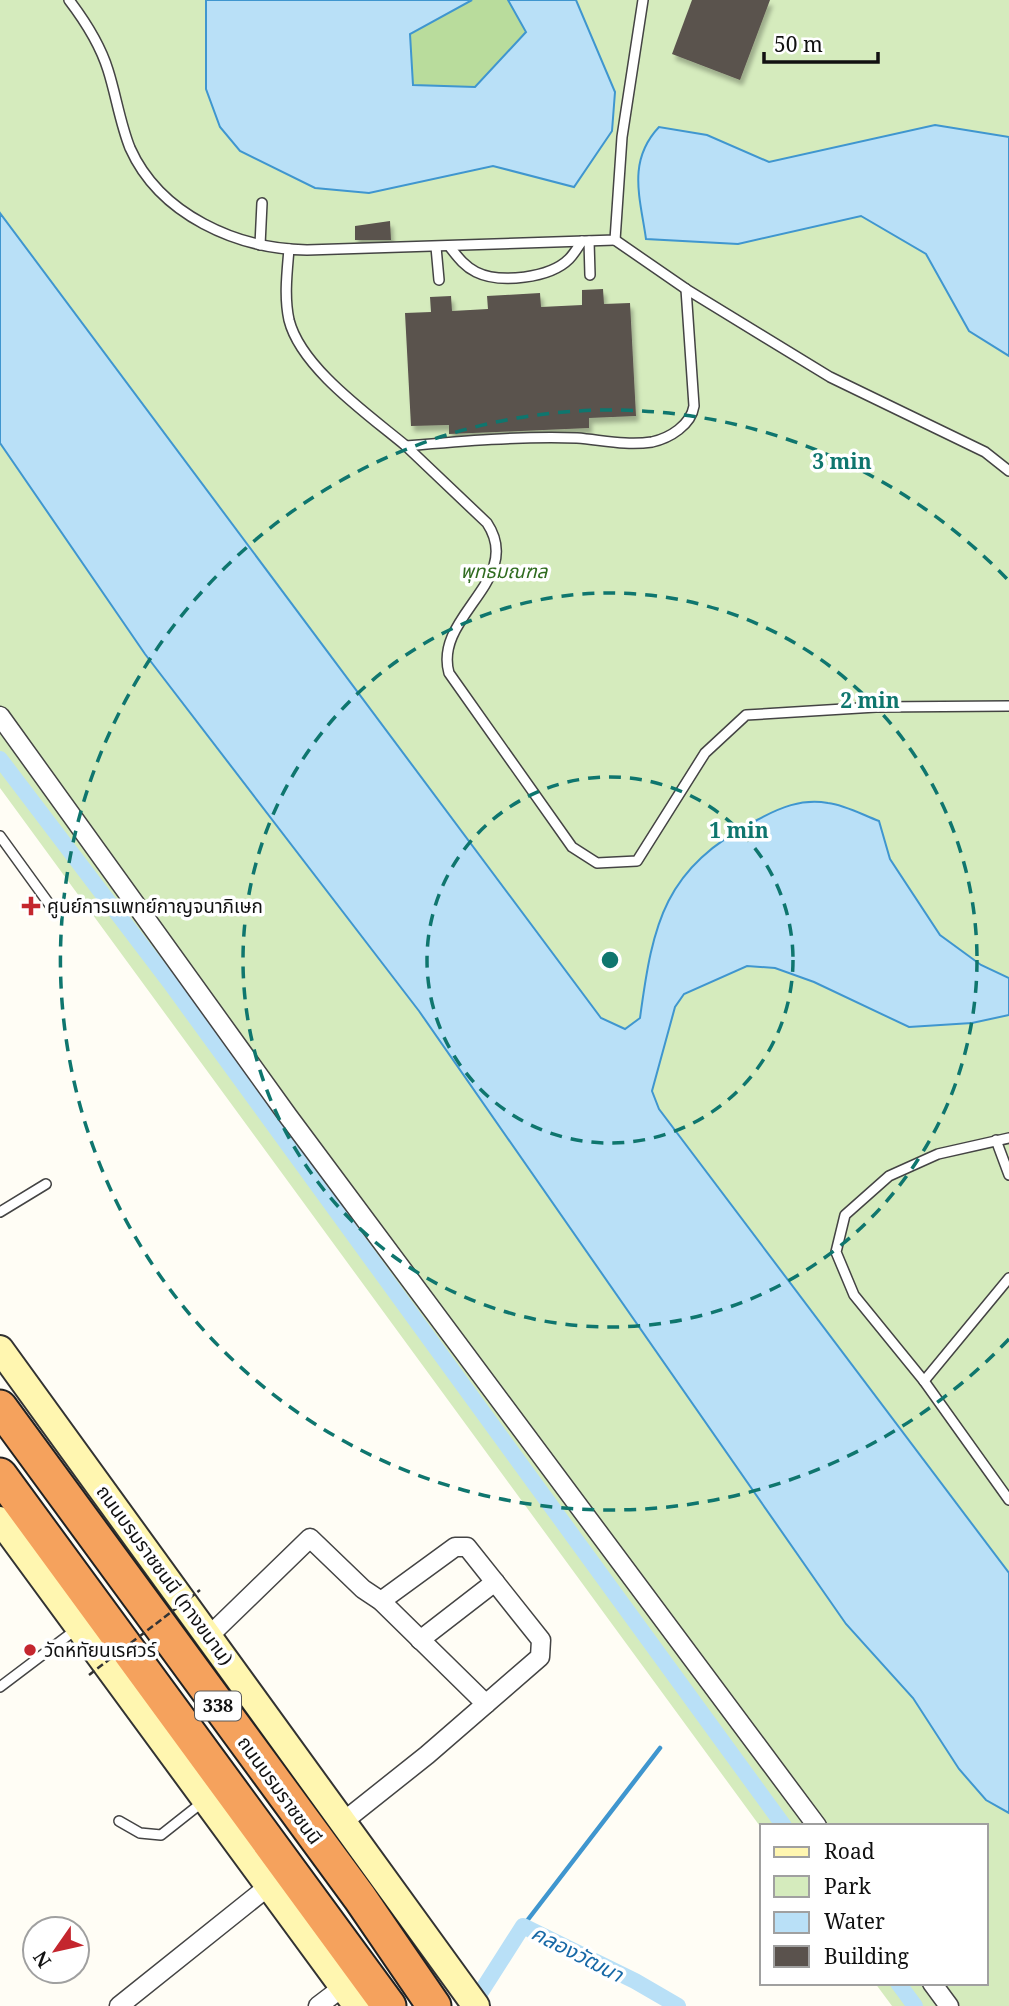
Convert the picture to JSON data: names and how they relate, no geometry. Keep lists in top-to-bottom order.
{
  "streets": {
    "highway": ["338", "ถนนบรมราชชนนี"],
    "main road": ["ถนนบรมราชชนนี (ทางขนาน)"]
  },
  "water": ["คลองวัฒนา"],
  "parks": ["พุทธมณฑล"],
  "places": {
    "health": ["ศูนย์การแพทย์กาญจนาภิเษก"],
    "other": ["วัดหทัยนเรศวร์"]
  },
  "legend": [
    "Road",
    "Park",
    "Water",
    "Building"
  ],
  "scale_bar": "50 m",
  "north": "bottom left",
  "rings": ["3 min", "2 min", "1 min"]
}
